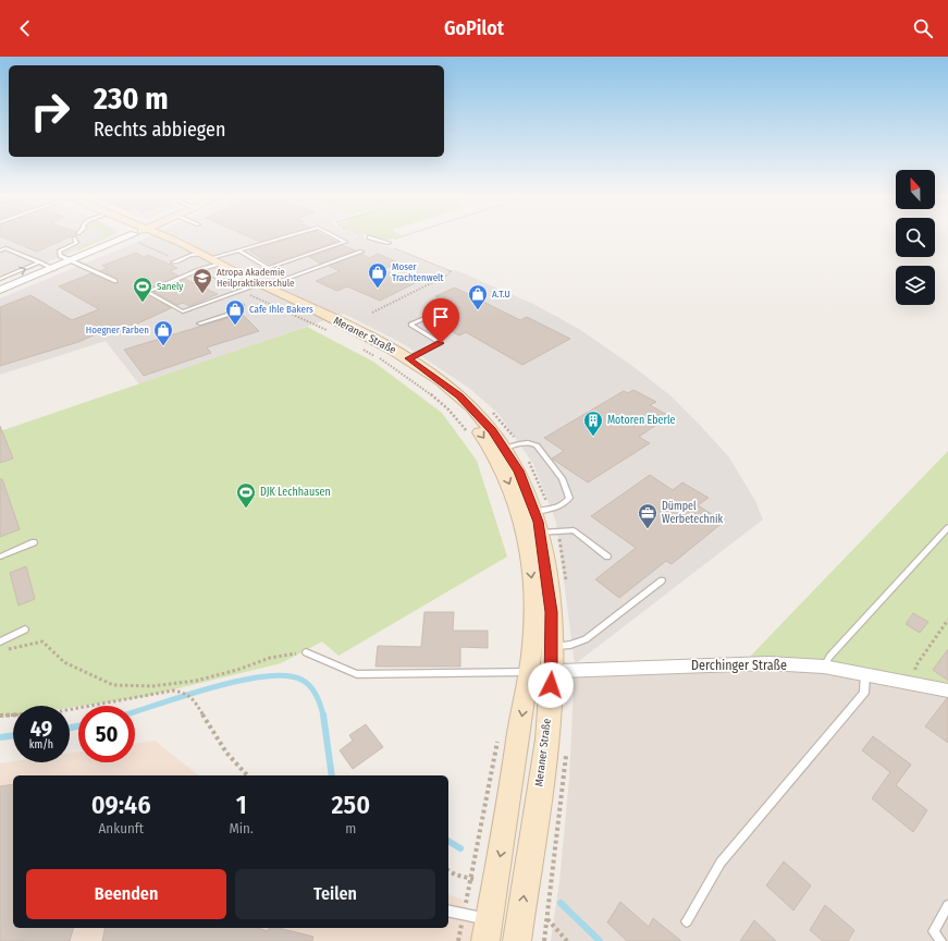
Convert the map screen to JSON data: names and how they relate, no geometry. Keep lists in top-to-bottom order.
{
  "streets": {
    "main road": ["Meraner Straße"],
    "street": ["Derchinger Straße"]
  },
  "crossings": [
    ["Meraner Straße", "Derchinger Straße"]
  ],
  "places": {
    "shop": [
      "Moser Trachtenwelt",
      "A.T.U",
      "Cafe Ihle Bakers",
      "Hoegner Farben"
    ],
    "school or university": ["Atropa Akademie Heilpraktikerschule"],
    "sports": ["Sanely", "DJK Lechhausen"],
    "building": ["Motoren Eberle"],
    "office": ["Dümpel Werbetechnik"]
  },
  "north": "top",
  "page": {
    "header": "GoPilot",
    "turn": ["230 m", "Rechts abbiegen"],
    "speed": "49 km/h",
    "limit": "50",
    "eta": [
      "09:46",
      "Ankunft",
      "1",
      "Min.",
      "250",
      "m"
    ],
    "buttons": ["Beenden", "Teilen"]
  }
}
